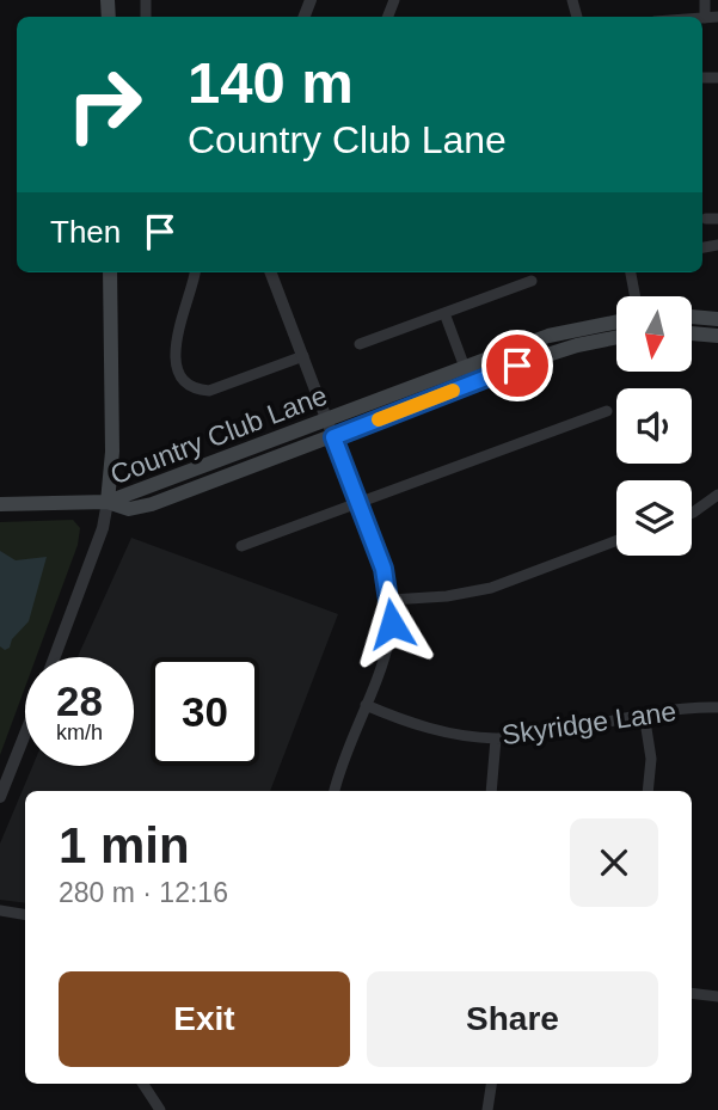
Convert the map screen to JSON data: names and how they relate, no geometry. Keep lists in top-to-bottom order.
{
  "streets": {
    "main road": ["Country Club Lane"],
    "street": ["Skyridge Lane"]
  },
  "north": "bottom",
  "page": {
    "turn": ["140 m", "Country Club Lane"],
    "then": "Then",
    "speed": "28 km/h",
    "limit": "30",
    "heading": ["1 min", "280 m · 12:16"],
    "buttons": ["Exit", "Share"]
  }
}
